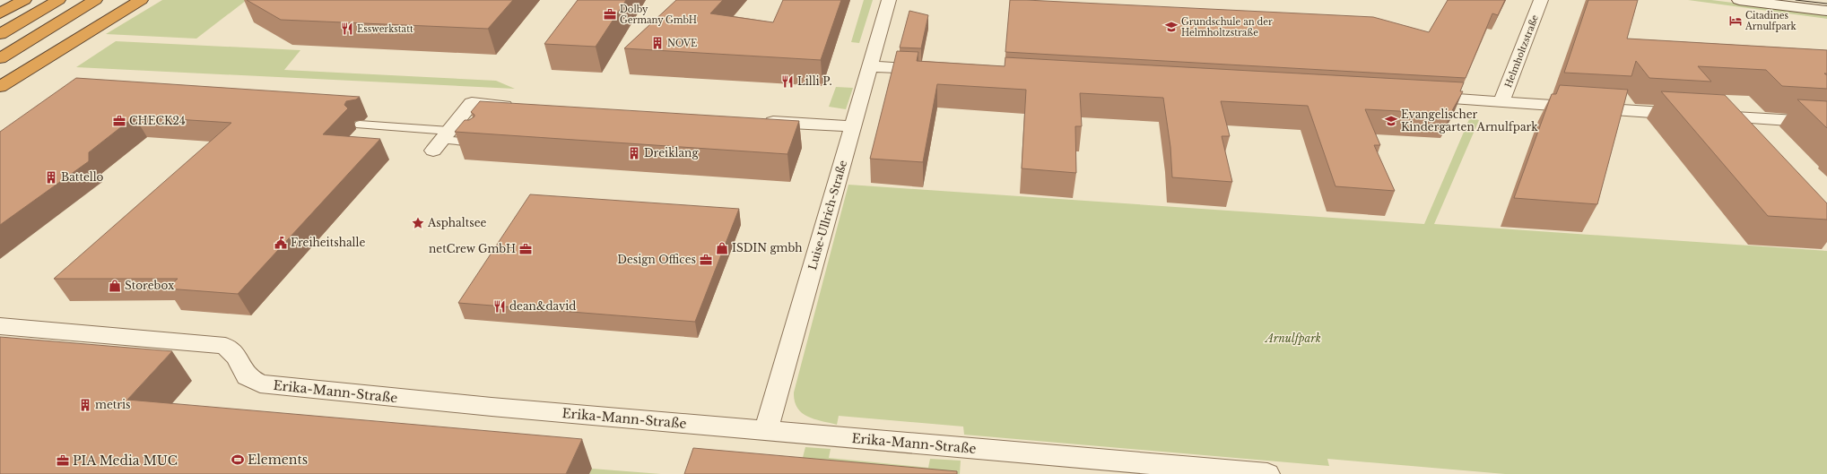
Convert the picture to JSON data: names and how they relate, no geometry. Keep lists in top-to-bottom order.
{
  "streets": {
    "street": ["Helmholtzstraße", "Luise-Ullrich-Straße", "Erika-Mann-Straße"]
  },
  "crossings": [
    ["Luise-Ullrich-Straße", "Erika-Mann-Straße"]
  ],
  "parks": ["Arnulfpark"],
  "places": {
    "office": [
      "Dolby Germany GmbH",
      "CHECK24",
      "netCrew GmbH",
      "Design Offices",
      "PIA Media MUC"
    ],
    "hotel": ["Citadines Arnulfpark"],
    "school or university": ["Grundschule an der Helmholtzstraße", "Evangelischer Kindergarten Arnulfpark"],
    "restaurant": ["Esswerkstatt", "Lilli P.", "dean&david"],
    "building": [
      "NOVE",
      "Dreiklang",
      "Battello",
      "metris"
    ],
    "place": ["Asphaltsee"],
    "public building": ["Freiheitshalle"],
    "shop": ["ISDIN gmbh", "Storebox"],
    "sports": ["Elements"]
  }
}
